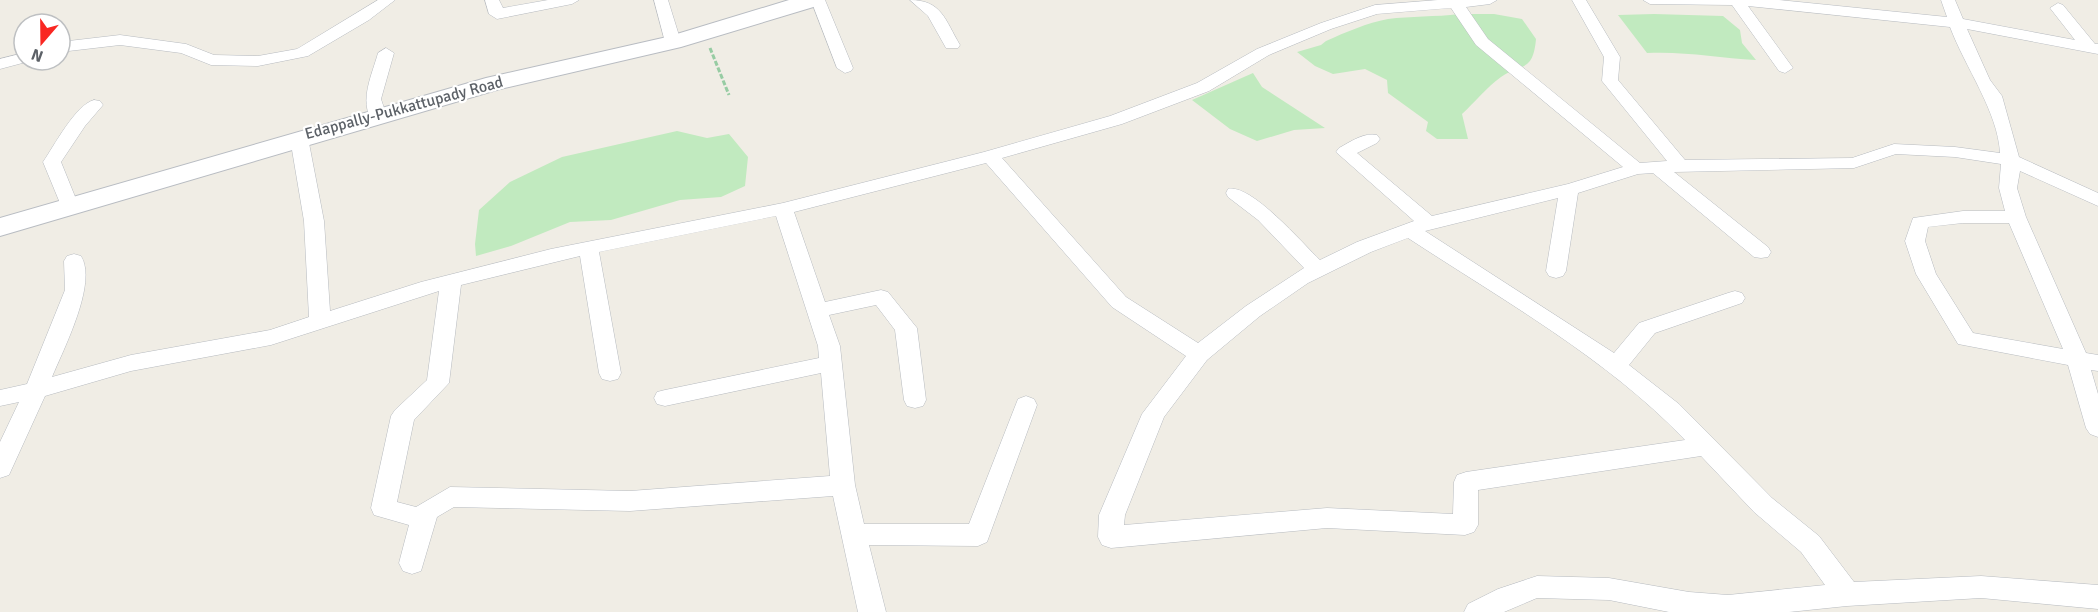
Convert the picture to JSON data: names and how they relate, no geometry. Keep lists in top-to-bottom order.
{
  "streets": {
    "main road": ["Edappally-Pukkattupady Road"]
  },
  "north": "bottom"
}
